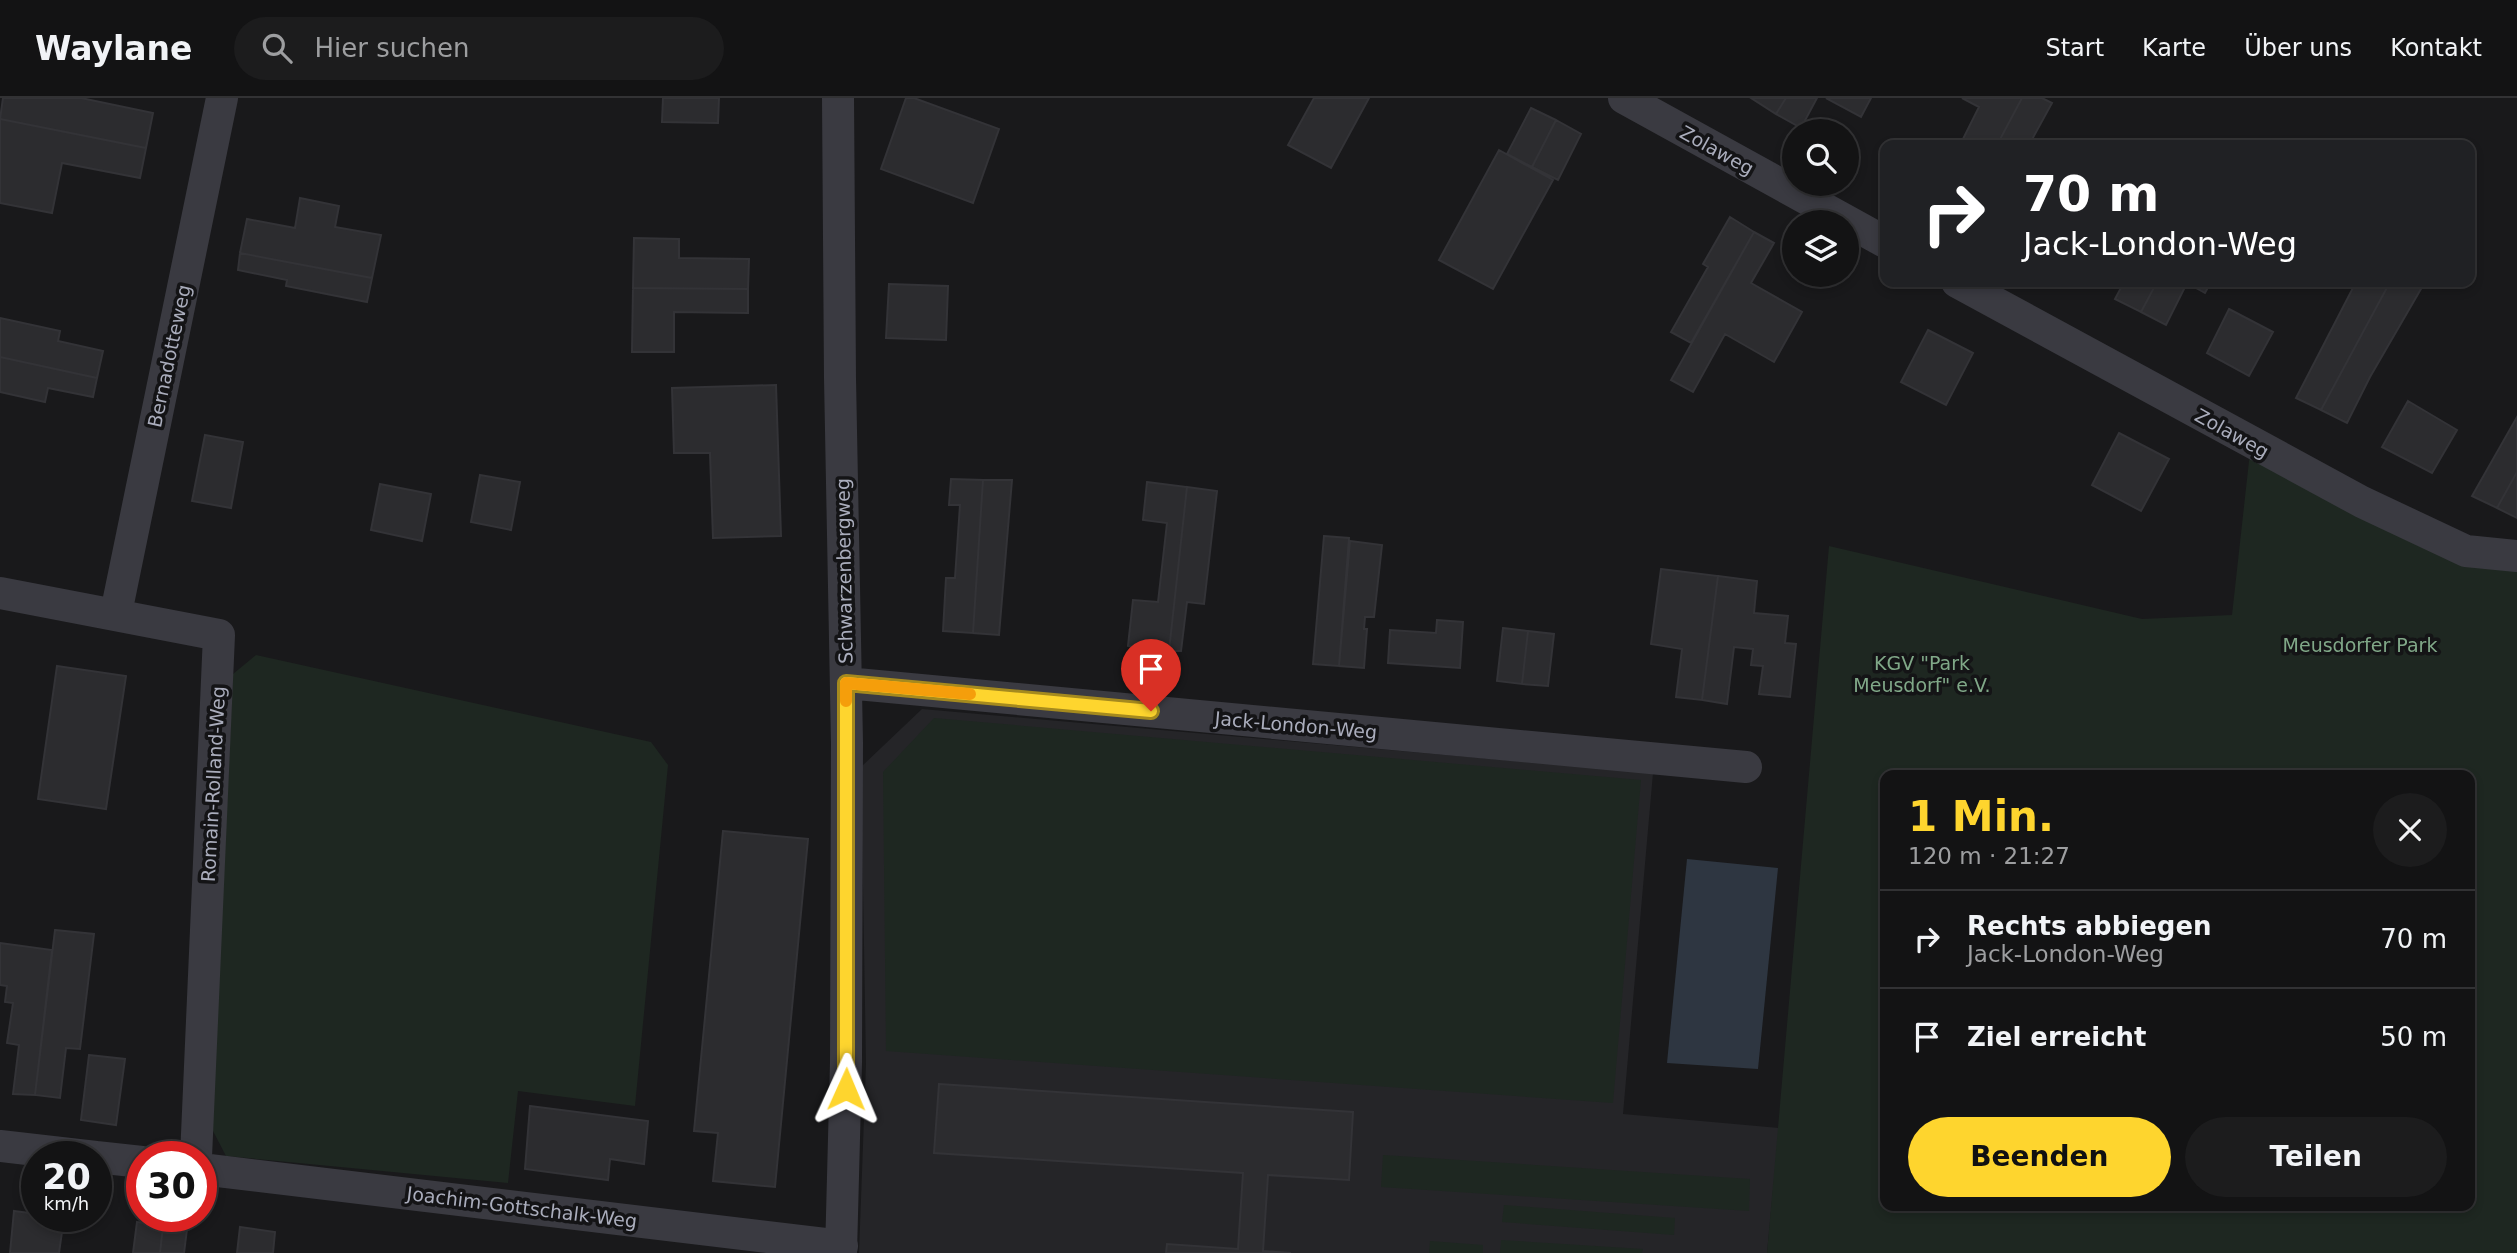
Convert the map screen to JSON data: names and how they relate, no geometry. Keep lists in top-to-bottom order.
{
  "streets": {
    "street": [
      "Zolaweg",
      "Bernadotteweg",
      "Schwarzenbergweg",
      "Jack-London-Weg",
      "Romain-Rolland-Weg",
      "Joachim-Gottschalk-Weg"
    ]
  },
  "crossings": [
    ["Bernadotteweg", "Romain-Rolland-Weg"],
    ["Schwarzenbergweg", "Jack-London-Weg"],
    ["Schwarzenbergweg", "Joachim-Gottschalk-Weg"]
  ],
  "parks": ["Meusdorfer Park", "KGV \"Park Meusdorf\" e.V."],
  "page": {
    "header": "Waylane",
    "search": "Hier suchen",
    "nav": [
      "Start",
      "Karte",
      "Über uns",
      "Kontakt"
    ],
    "turn": ["70 m", "Jack-London-Weg"],
    "heading": ["1 Min.", "120 m · 21:27"],
    "list": [
      {
        "name": "Rechts abbiegen",
        "note": "Jack-London-Weg",
        "value": "70 m"
      },
      {
        "name": "Ziel erreicht",
        "value": "50 m"
      }
    ],
    "buttons": ["Beenden", "Teilen"],
    "speed": "20 km/h",
    "limit": "30"
  }
}
